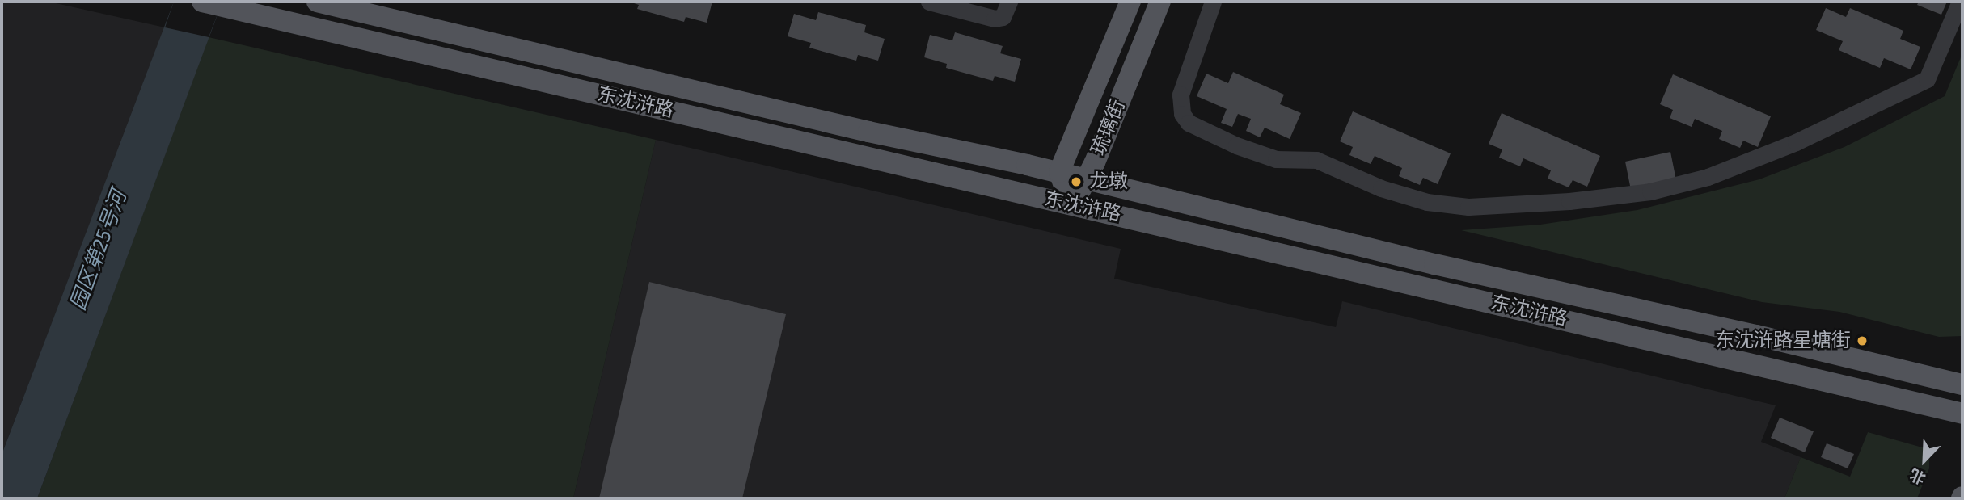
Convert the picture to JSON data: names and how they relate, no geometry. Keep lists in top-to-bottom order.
{
  "streets": {
    "main road": ["东沈浒路", "琉璃街"]
  },
  "crossings": [
    ["东沈浒路", "琉璃街"]
  ],
  "water": ["园区第25号河"],
  "places": ["龙墩", "东沈浒路星塘街"],
  "north": "bottom left"
}
